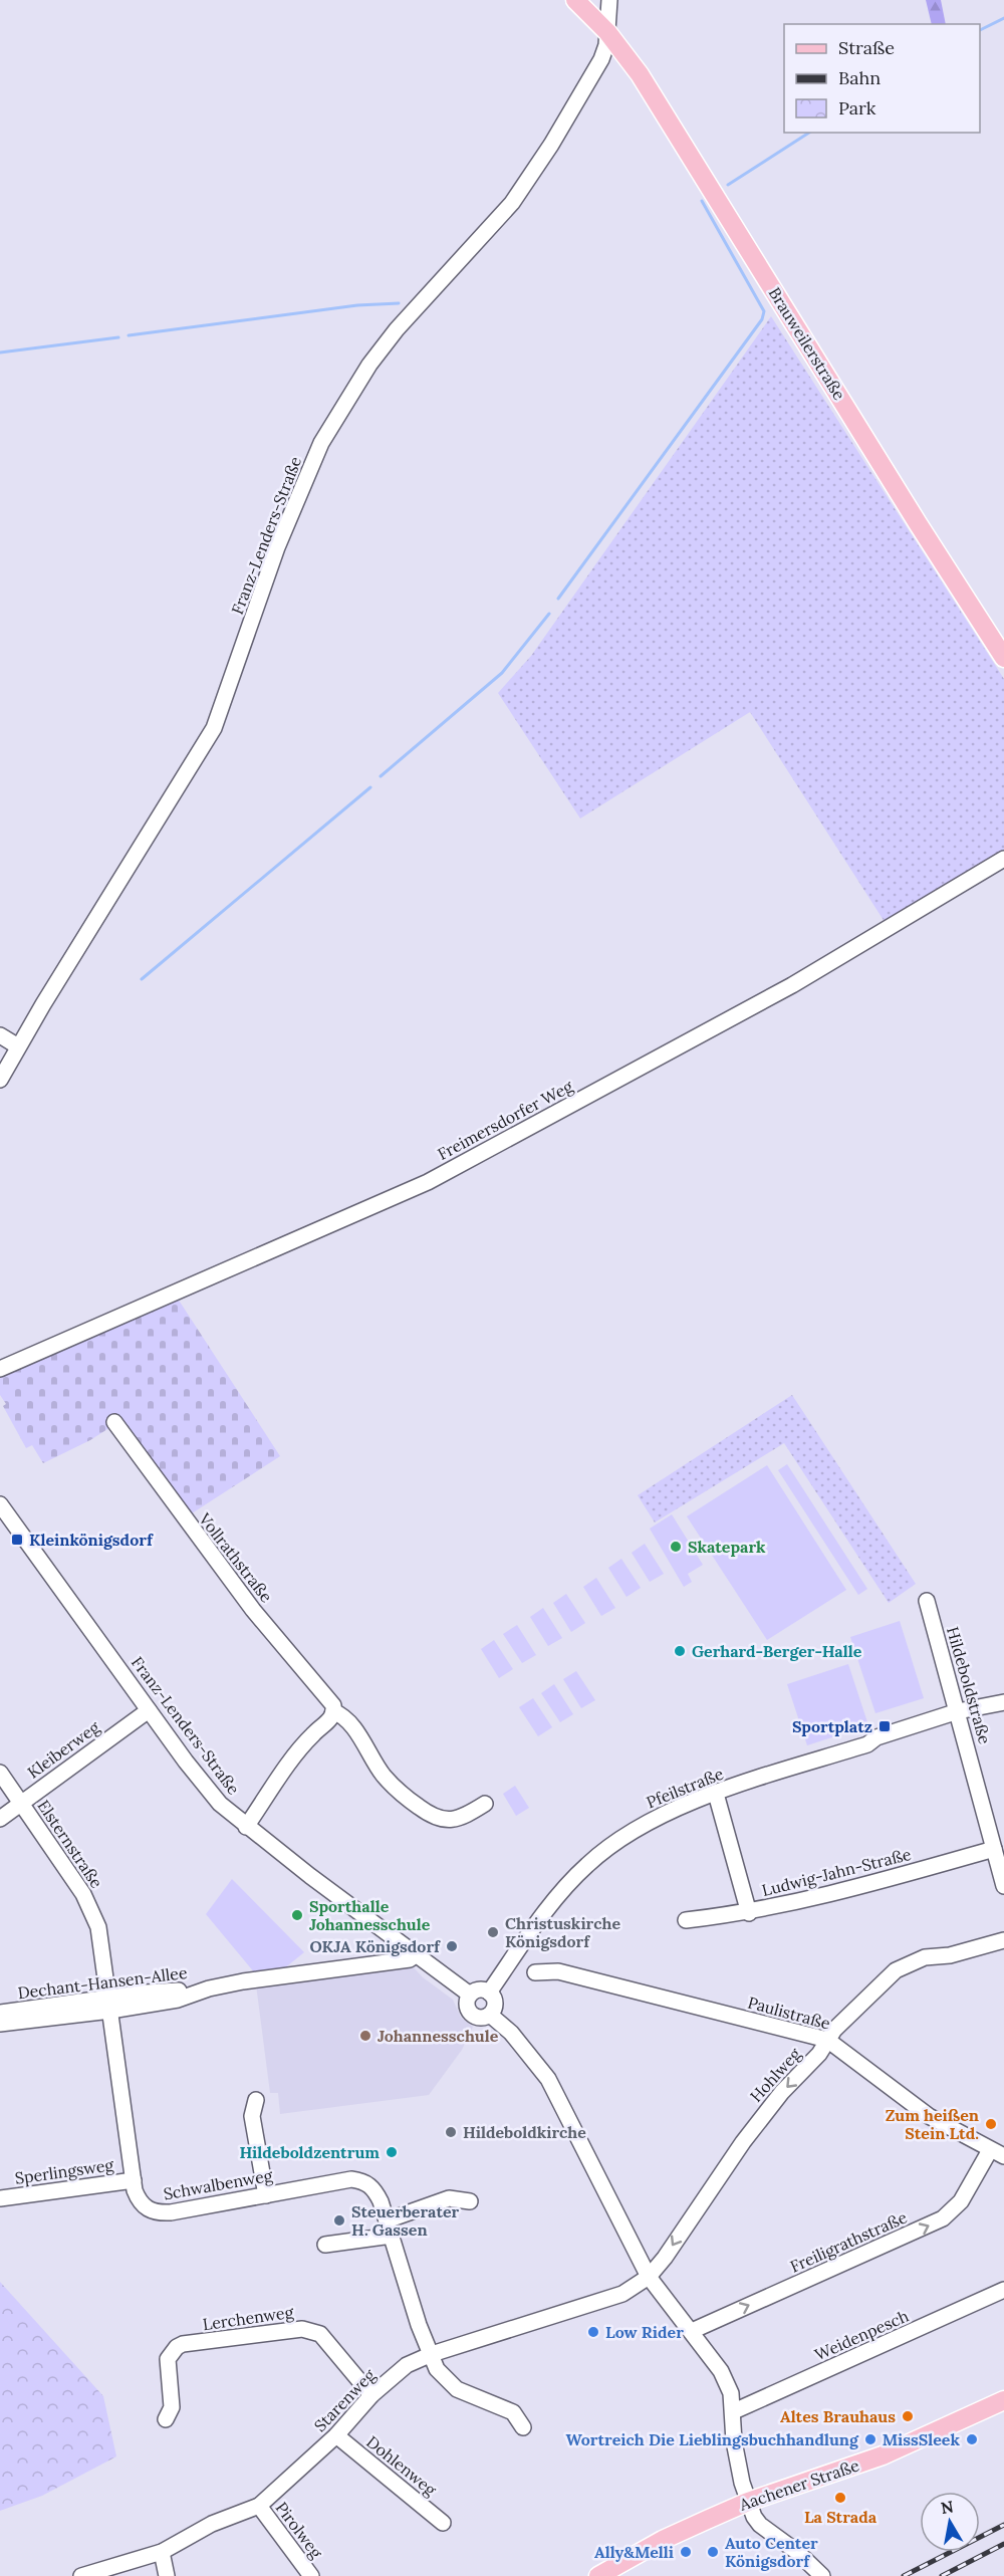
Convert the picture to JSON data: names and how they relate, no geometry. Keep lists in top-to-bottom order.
{
  "streets": {
    "main road": ["Brauweilerstraße", "Aachener Straße"],
    "street": [
      "Franz-Lenders-Straße",
      "Freimersdorfer Weg",
      "Vollrathstraße",
      "Hildeboldstraße",
      "Kleiberweg",
      "Pfeilstraße",
      "Elsternstraße",
      "Ludwig-Jahn-Straße",
      "Dechant-Hansen-Allee",
      "Paulistraße",
      "Hohlweg",
      "Sperlingsweg",
      "Schwalbenweg",
      "Freiligrathstraße",
      "Lerchenweg",
      "Weidenpesch",
      "Starenweg",
      "Dohlenweg",
      "Pirolweg"
    ]
  },
  "crossings": [
    ["Brauweilerstraße", "Franz-Lenders-Straße"],
    ["Franz-Lenders-Straße", "Kleiberweg"],
    ["Franz-Lenders-Straße", "Pfeilstraße"],
    ["Franz-Lenders-Straße", "Dechant-Hansen-Allee"],
    ["Hildeboldstraße", "Pfeilstraße"],
    ["Hildeboldstraße", "Ludwig-Jahn-Straße"],
    ["Kleiberweg", "Elsternstraße"],
    ["Elsternstraße", "Dechant-Hansen-Allee"],
    ["Elsternstraße", "Schwalbenweg"],
    ["Dechant-Hansen-Allee", "Schwalbenweg"],
    ["Paulistraße", "Hohlweg"],
    ["Paulistraße", "Freiligrathstraße"],
    ["Hohlweg", "Starenweg"],
    ["Sperlingsweg", "Schwalbenweg"],
    ["Schwalbenweg", "Starenweg"],
    ["Lerchenweg", "Starenweg"],
    ["Starenweg", "Dohlenweg"],
    ["Starenweg", "Pirolweg"]
  ],
  "one_way": ["Hohlweg", "Freiligrathstraße"],
  "places": {
    "transit": ["Kleinkönigsdorf", "Sportplatz"],
    "other": [
      "Skatepark",
      "Gerhard-Berger-Halle",
      "Sporthalle Johannesschule",
      "Christuskirche Königsdorf",
      "OKJA Königsdorf",
      "Johannesschule",
      "Zum heißen Stein Ltd.",
      "Hildeboldkirche",
      "Hildeboldzentrum",
      "Steuerberater H. Gassen",
      "Low Rider",
      "Altes Brauhaus",
      "Wortreich Die Lieblingsbuchhandlung",
      "MissSleek",
      "La Strada",
      "Ally&Melli",
      "Auto Center Königsdorf"
    ]
  },
  "legend": ["Straße", "Bahn", "Park"],
  "north": "top"
}
